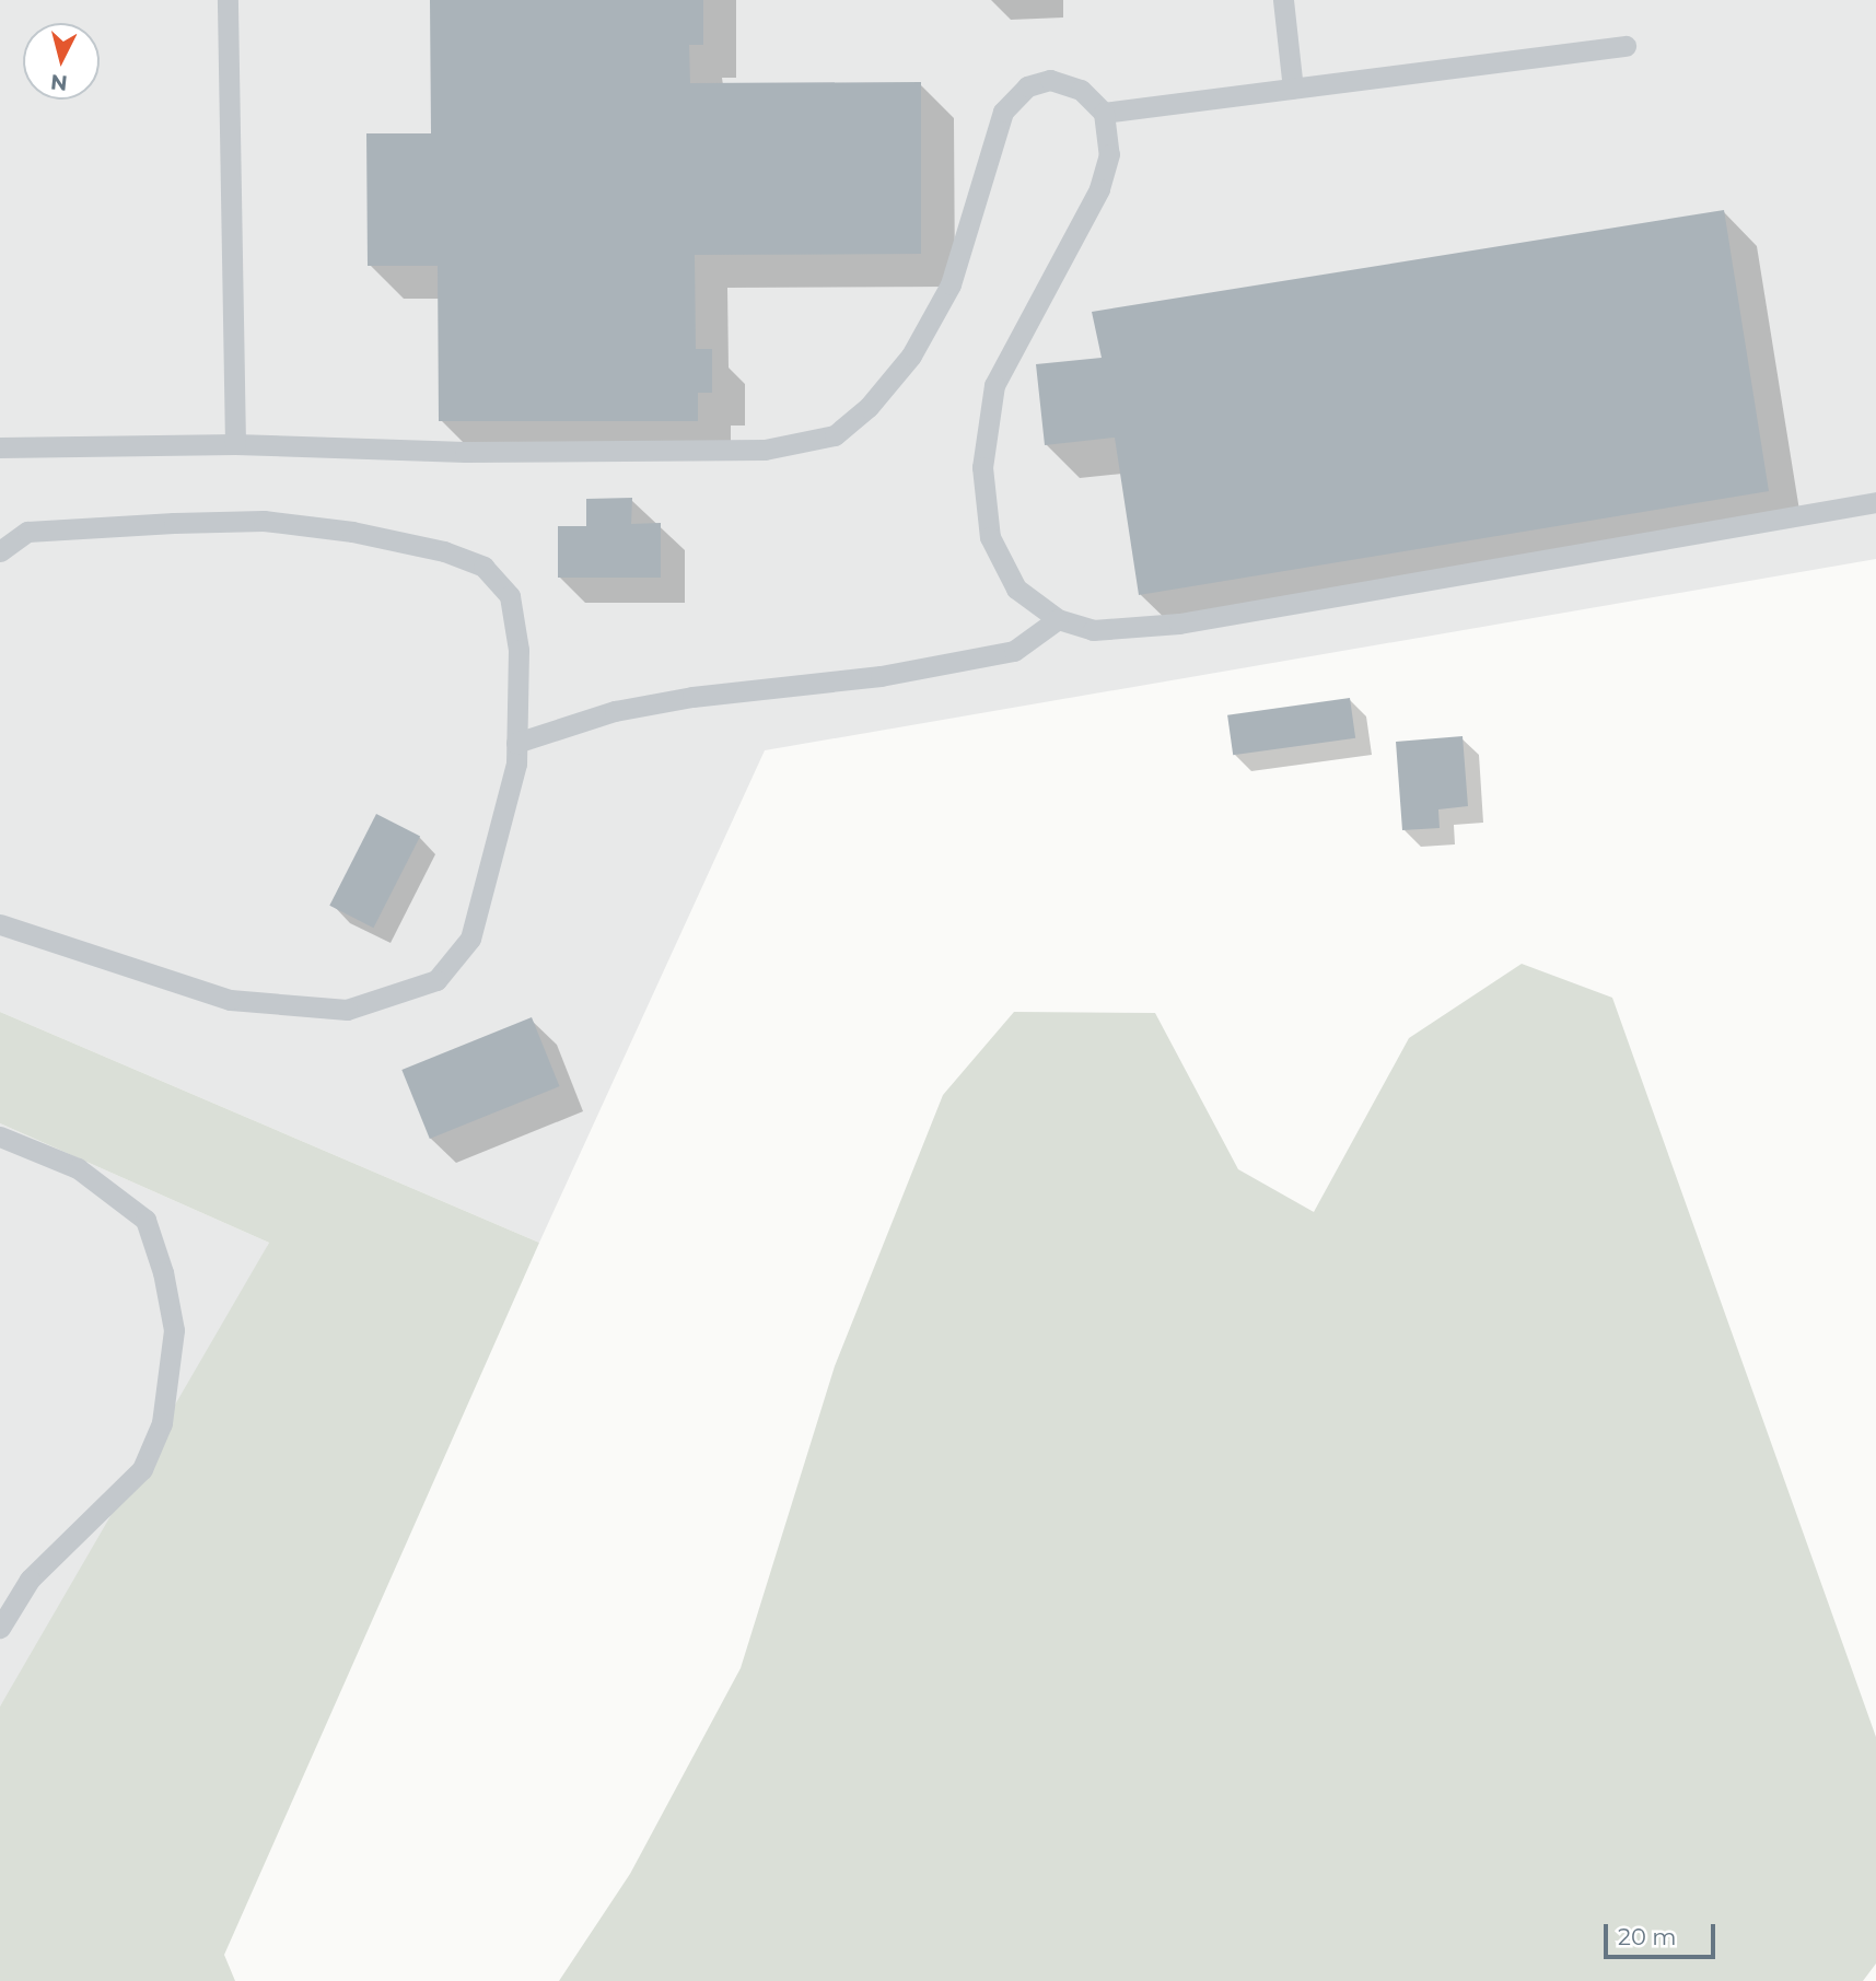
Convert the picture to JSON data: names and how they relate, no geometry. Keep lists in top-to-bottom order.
{
  "scale_bar": "20 m",
  "north": "bottom"
}
